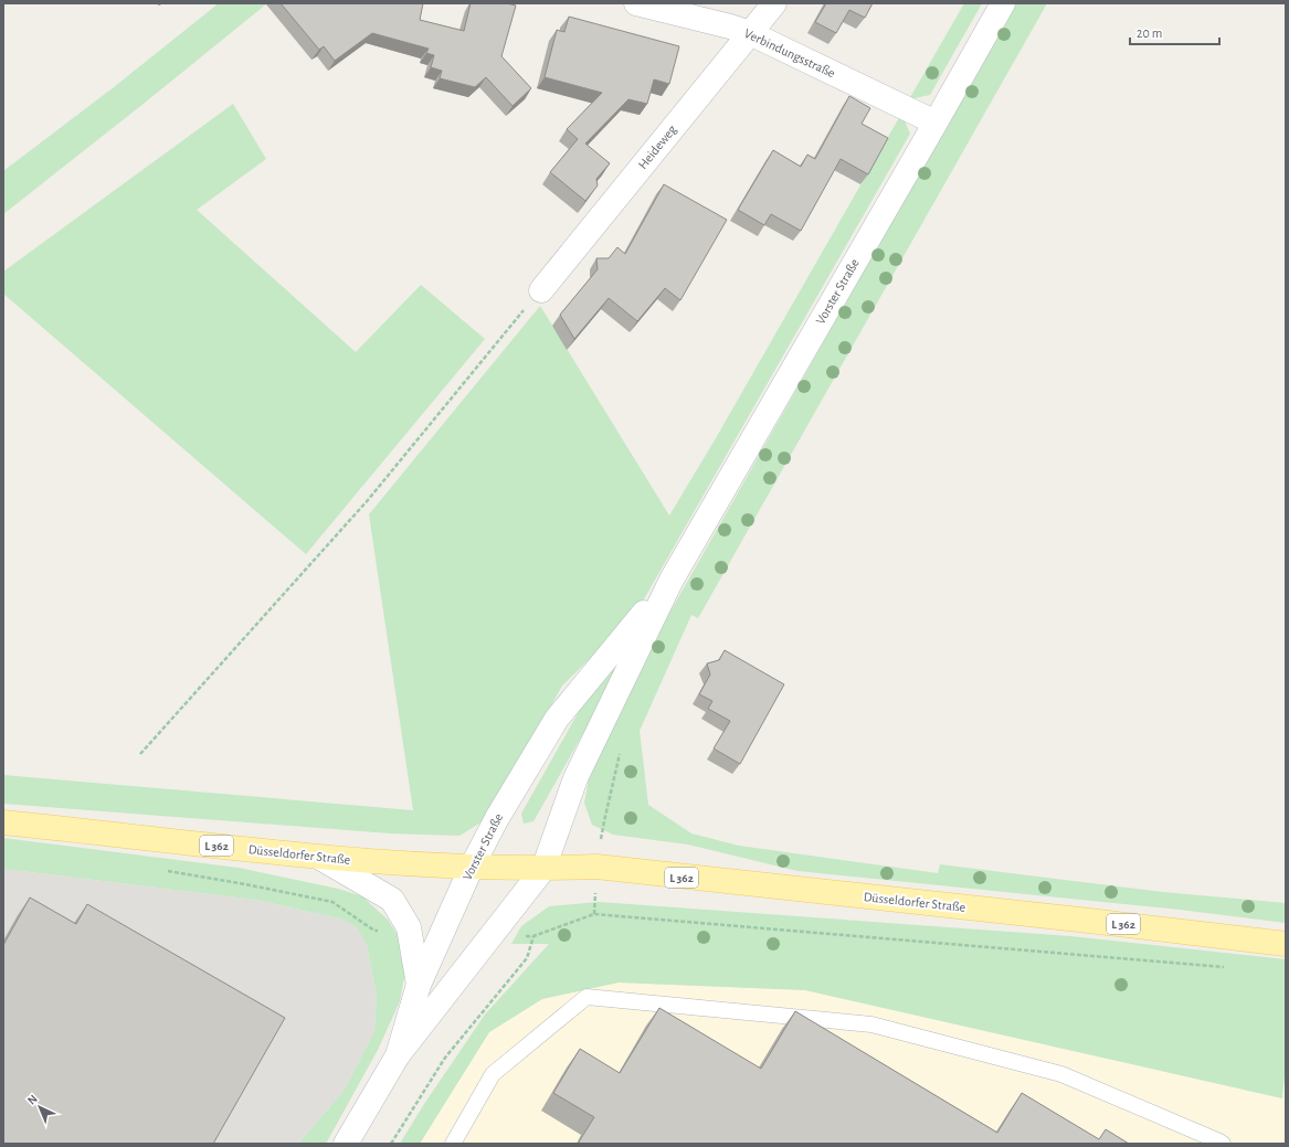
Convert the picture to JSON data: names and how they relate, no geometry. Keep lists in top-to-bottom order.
{
  "streets": {
    "main road": ["L 362", "Düsseldorfer Straße"],
    "street": ["Verbindungsstraße", "Heideweg", "Vorster Straße"]
  },
  "crossings": [
    ["Verbindungsstraße", "Heideweg"],
    ["Verbindungsstraße", "Vorster Straße"],
    ["Vorster Straße", "L 362"],
    ["Vorster Straße", "Düsseldorfer Straße"],
    ["L 362", "Düsseldorfer Straße"]
  ],
  "scale_bar": "20 m",
  "north": "top left"
}
